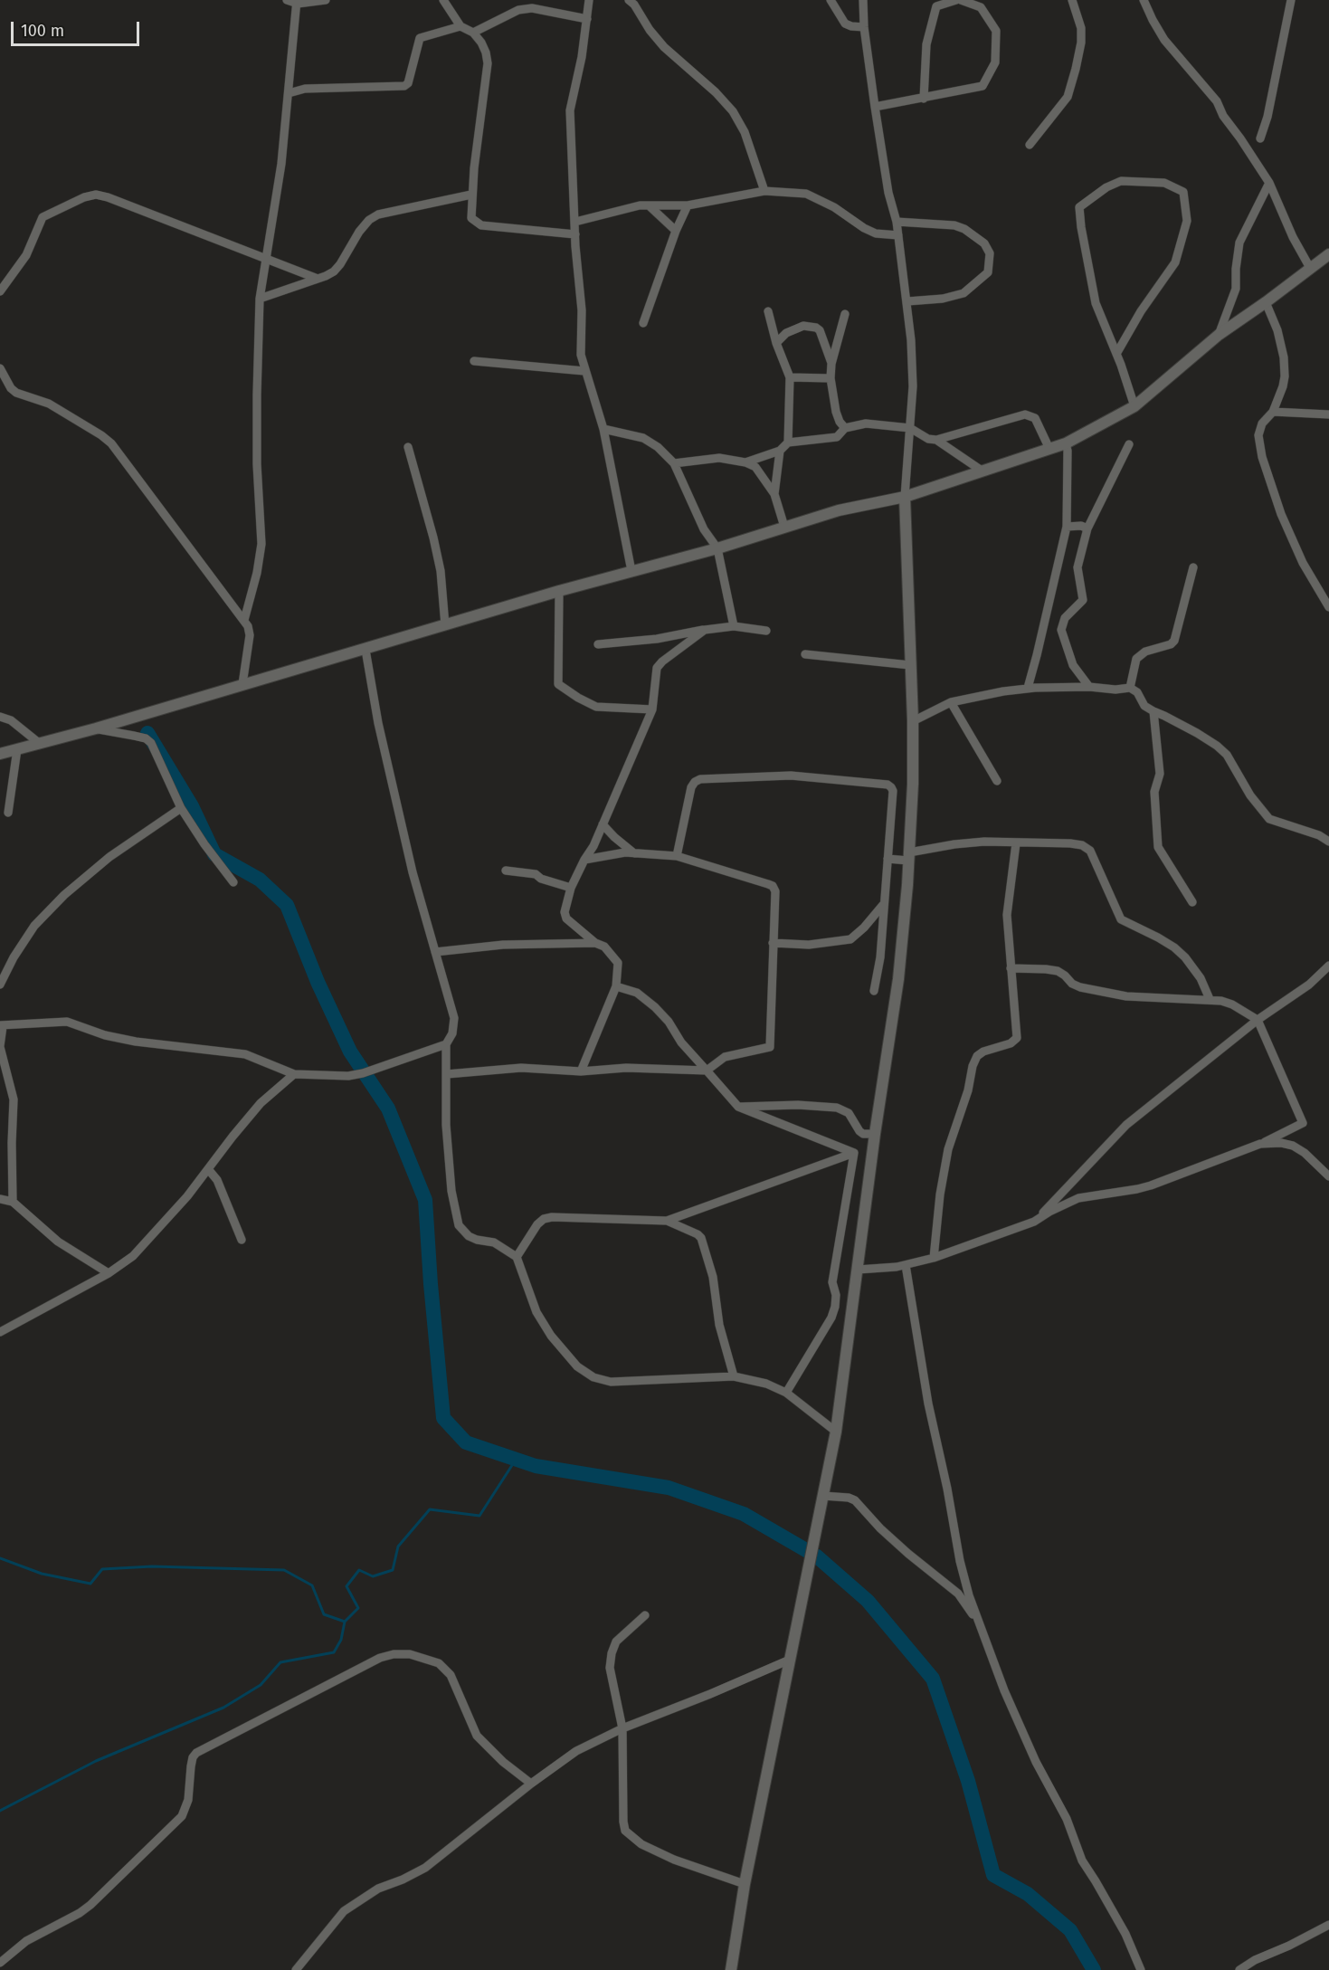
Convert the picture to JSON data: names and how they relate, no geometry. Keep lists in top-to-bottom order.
{
  "scale_bar": "100 m"
}
